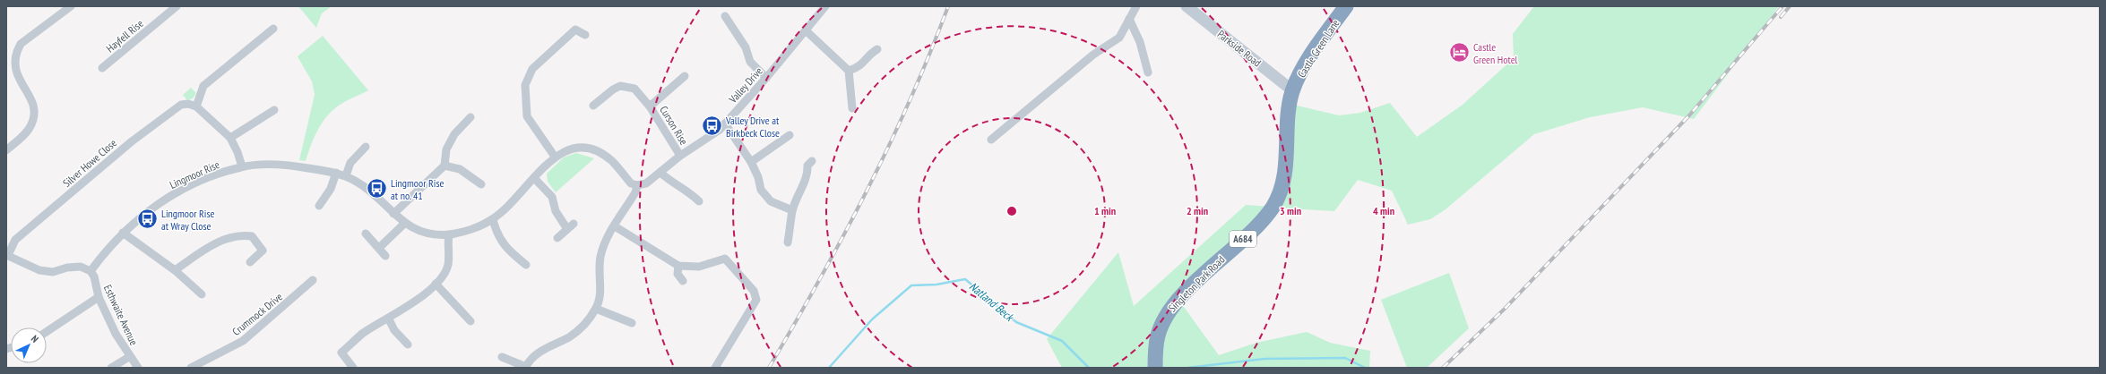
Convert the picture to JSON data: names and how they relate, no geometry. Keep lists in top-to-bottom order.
{
  "streets": {
    "highway": ["Castle Green Lane", "A684", "Singleton Park Road"],
    "street": [
      "Hayfell Rise",
      "Parkside Road",
      "Valley Drive",
      "Curson Rise",
      "Silver Howe Close",
      "Lingmoor Rise",
      "Crummock Drive",
      "Esthwaite Avenue"
    ]
  },
  "crossings": [
    ["Parkside Road", "Castle Green Lane"],
    ["Parkside Road", "Singleton Park Road"],
    ["Castle Green Lane", "Singleton Park Road"],
    ["Valley Drive", "Curson Rise"],
    ["Valley Drive", "Lingmoor Rise"],
    ["Lingmoor Rise", "Esthwaite Avenue"]
  ],
  "water": ["Natland Beck"],
  "places": {
    "hotel": ["Castle Green Hotel"],
    "bus stop": ["Valley Drive at Birkbeck Close", "Lingmoor Rise at no. 41", "Lingmoor Rise at Wray Close"]
  },
  "north": "top right",
  "rings": [
    "1 min",
    "2 min",
    "3 min",
    "4 min"
  ]
}
